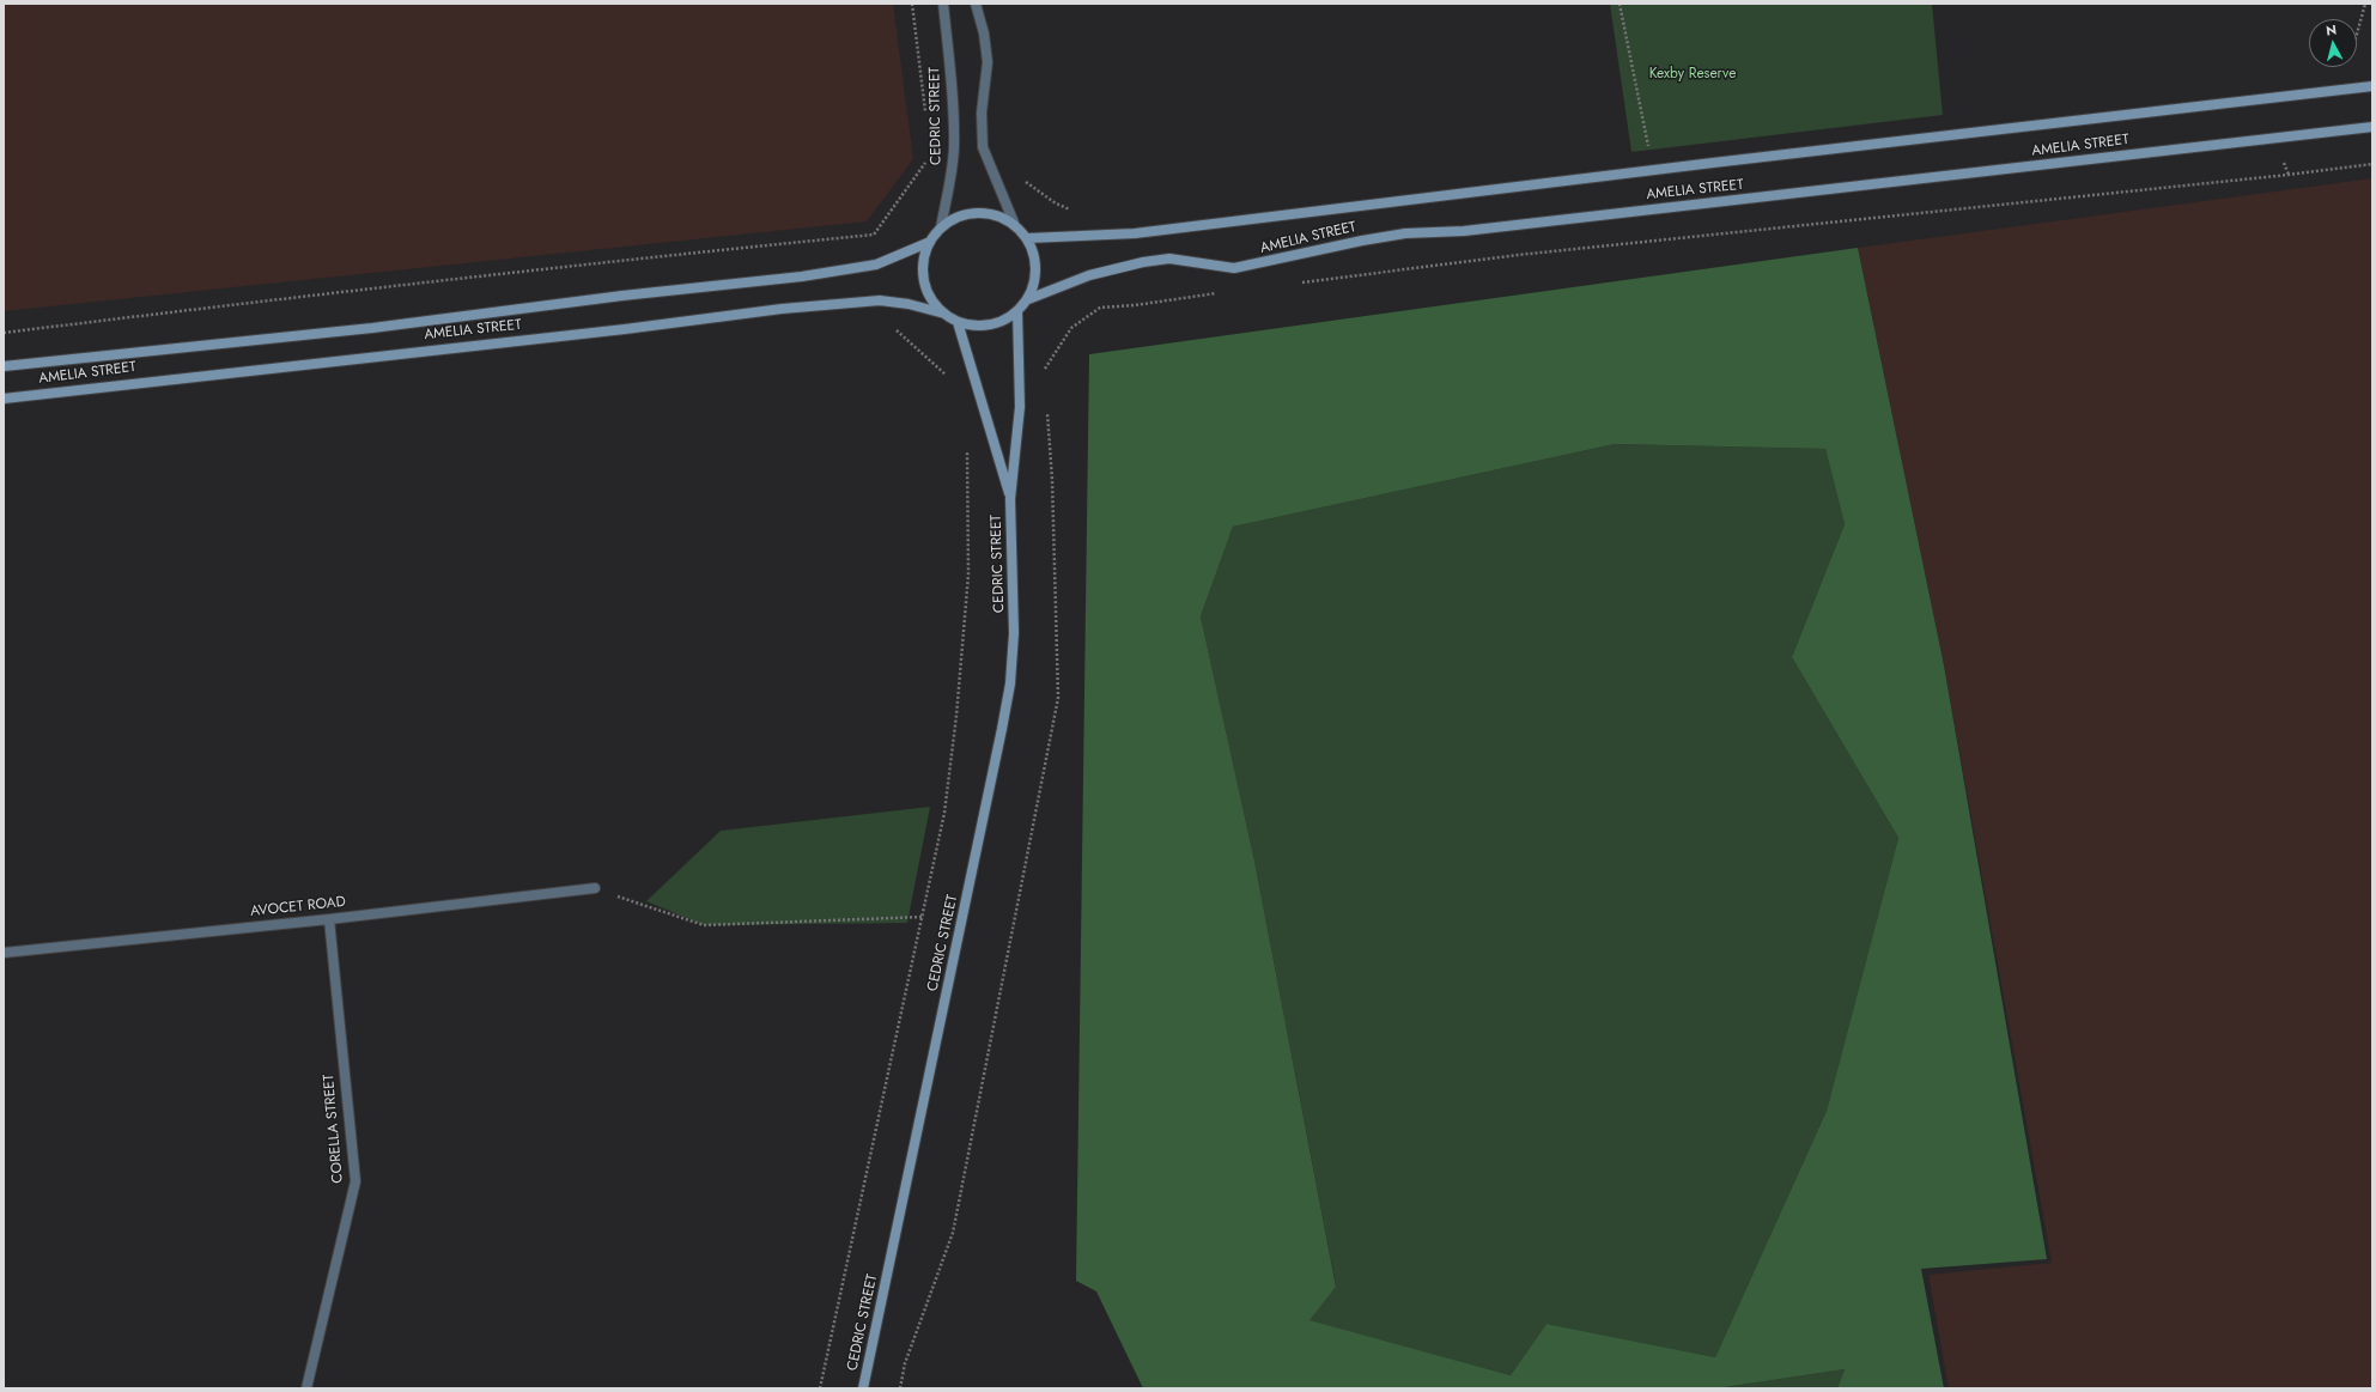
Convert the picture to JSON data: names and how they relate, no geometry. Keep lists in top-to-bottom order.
{
  "streets": {
    "main road": ["CEDRIC STREET", "AMELIA STREET"],
    "street": ["AVOCET ROAD", "CORELLA STREET"]
  },
  "crossings": [
    ["CEDRIC STREET", "AMELIA STREET"],
    ["AVOCET ROAD", "CORELLA STREET"]
  ],
  "parks": ["Kexby Reserve"],
  "north": "top"
}
